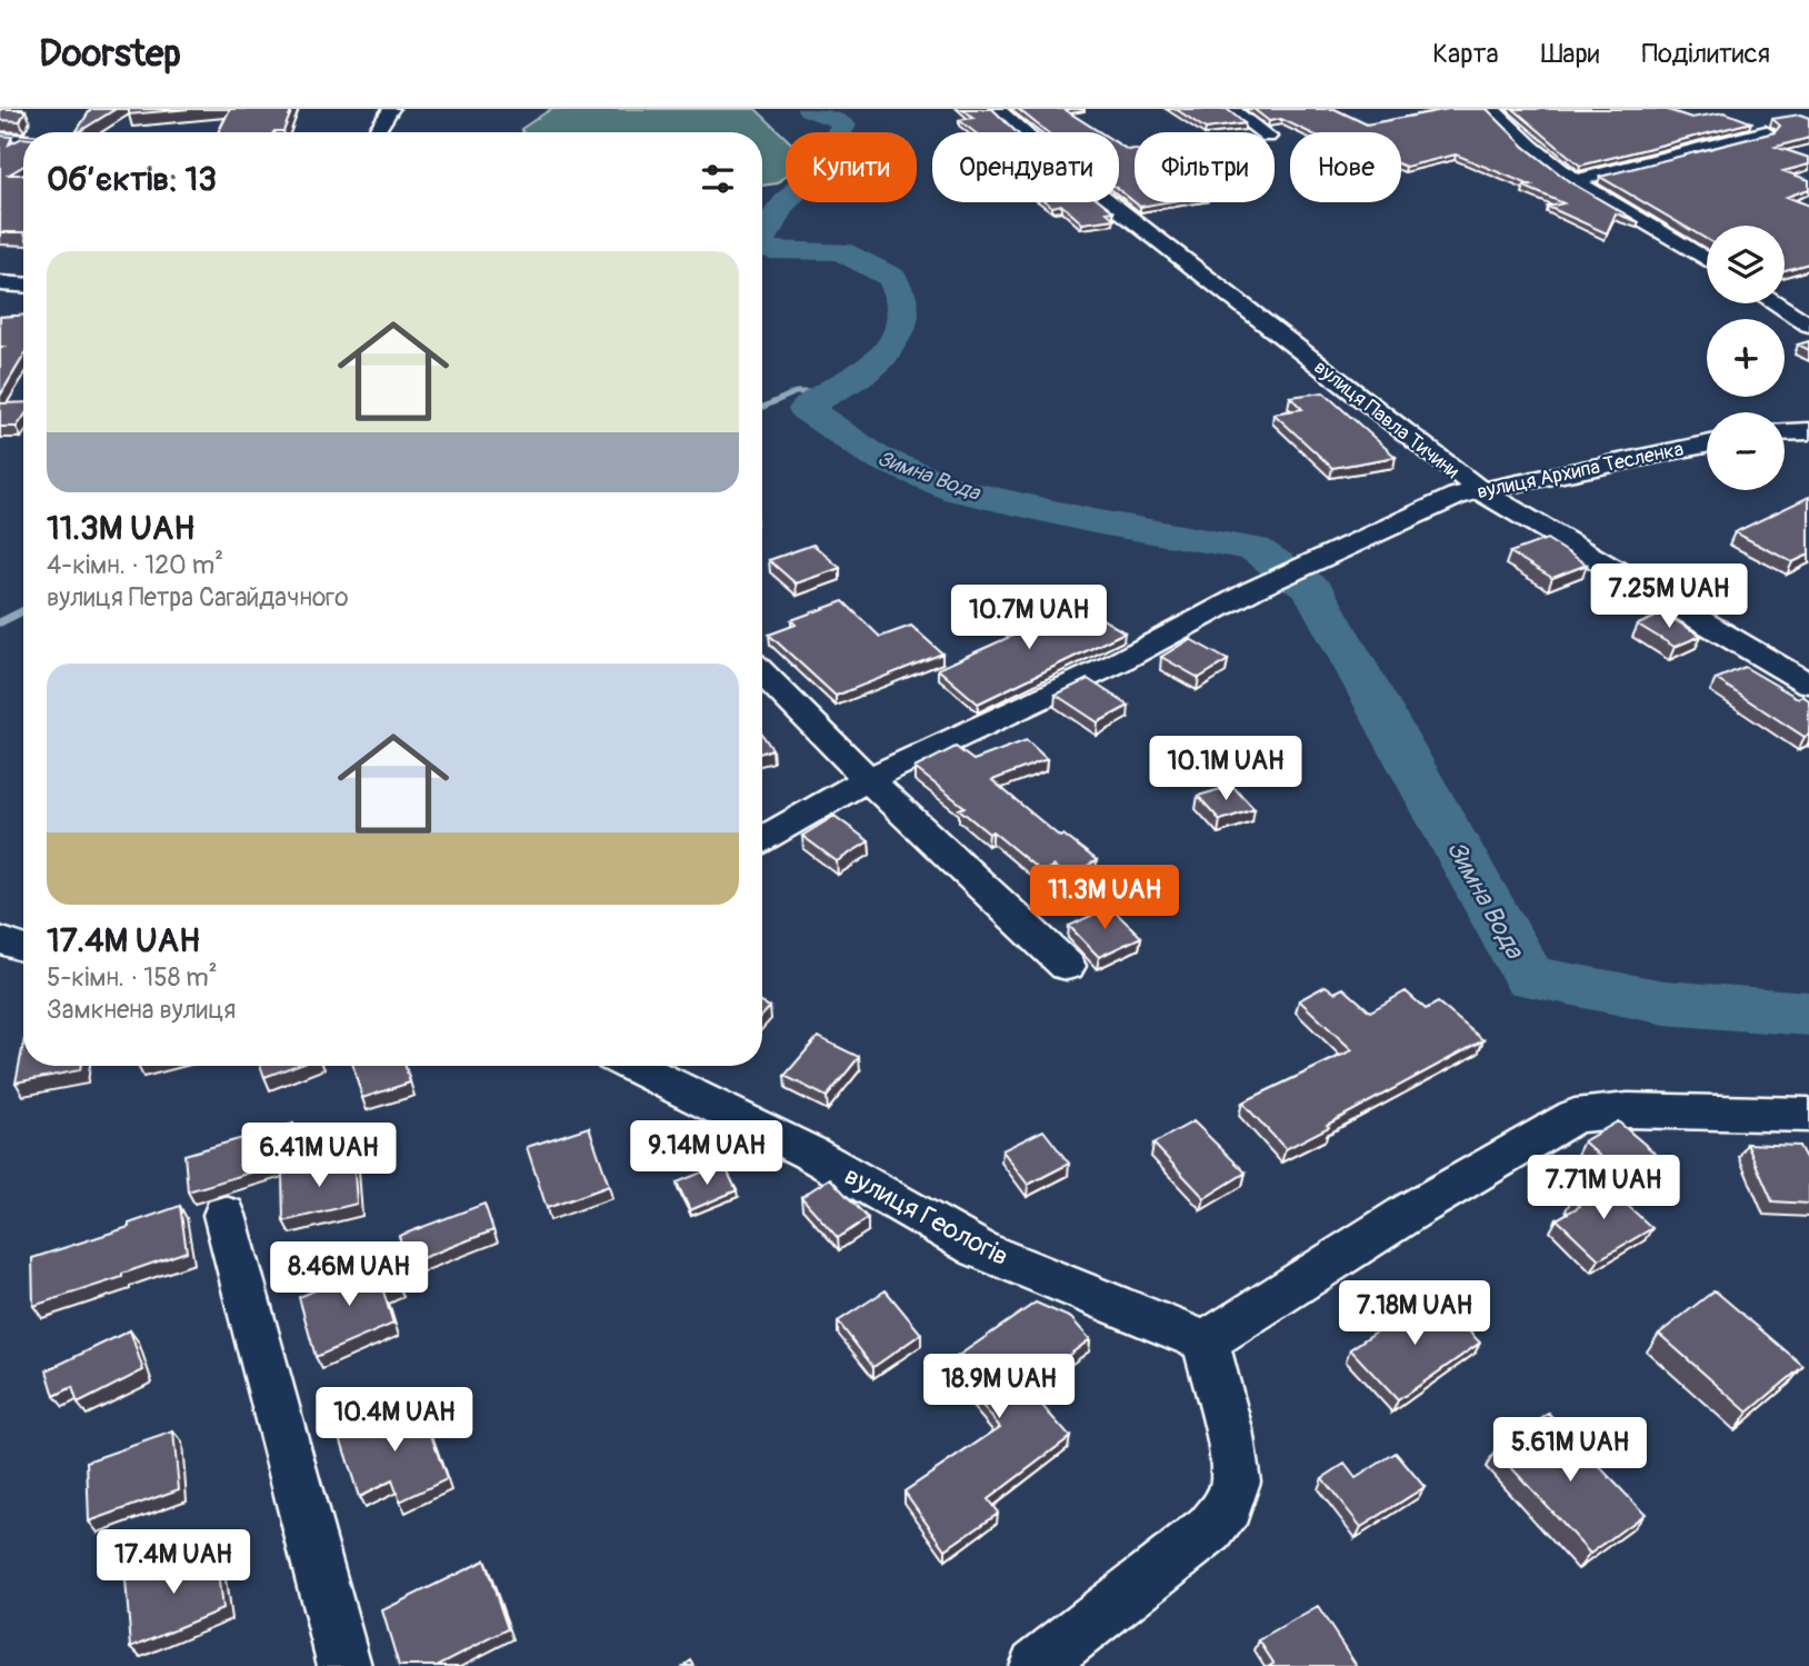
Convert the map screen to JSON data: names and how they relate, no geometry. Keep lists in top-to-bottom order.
{
  "streets": {
    "street": ["вулиця Павла Тичини", "вулиця Архипа Тесленка", "вулиця Геологів"]
  },
  "crossings": [
    ["вулиця Павла Тичини", "вулиця Архипа Тесленка"]
  ],
  "water": ["Зимна Вода"],
  "page": {
    "header": "Doorstep",
    "nav": ["Карта", "Шари", "Поділитися"],
    "chip": [
      "Купити",
      "Орендувати",
      "Фільтри",
      "Нове"
    ],
    "heading": "Об’єктів: 13",
    "map_buttons": ["+", "−"],
    "list": [
      {
        "name": "11.3M UAH",
        "note": "4-кімн. · 120 m² · вулиця Петра Сагайдачного"
      },
      {
        "name": "17.4M UAH",
        "note": "5-кімн. · 158 m² · Замкнена вулиця"
      }
    ],
    "price": [
      "7.25M UAH",
      "10.7M UAH",
      "10.1M UAH",
      "11.3M UAH",
      "9.14M UAH",
      "6.41M UAH",
      "7.71M UAH",
      "8.46M UAH",
      "7.18M UAH",
      "18.9M UAH",
      "10.4M UAH",
      "5.61M UAH",
      "17.4M UAH"
    ]
  }
}
